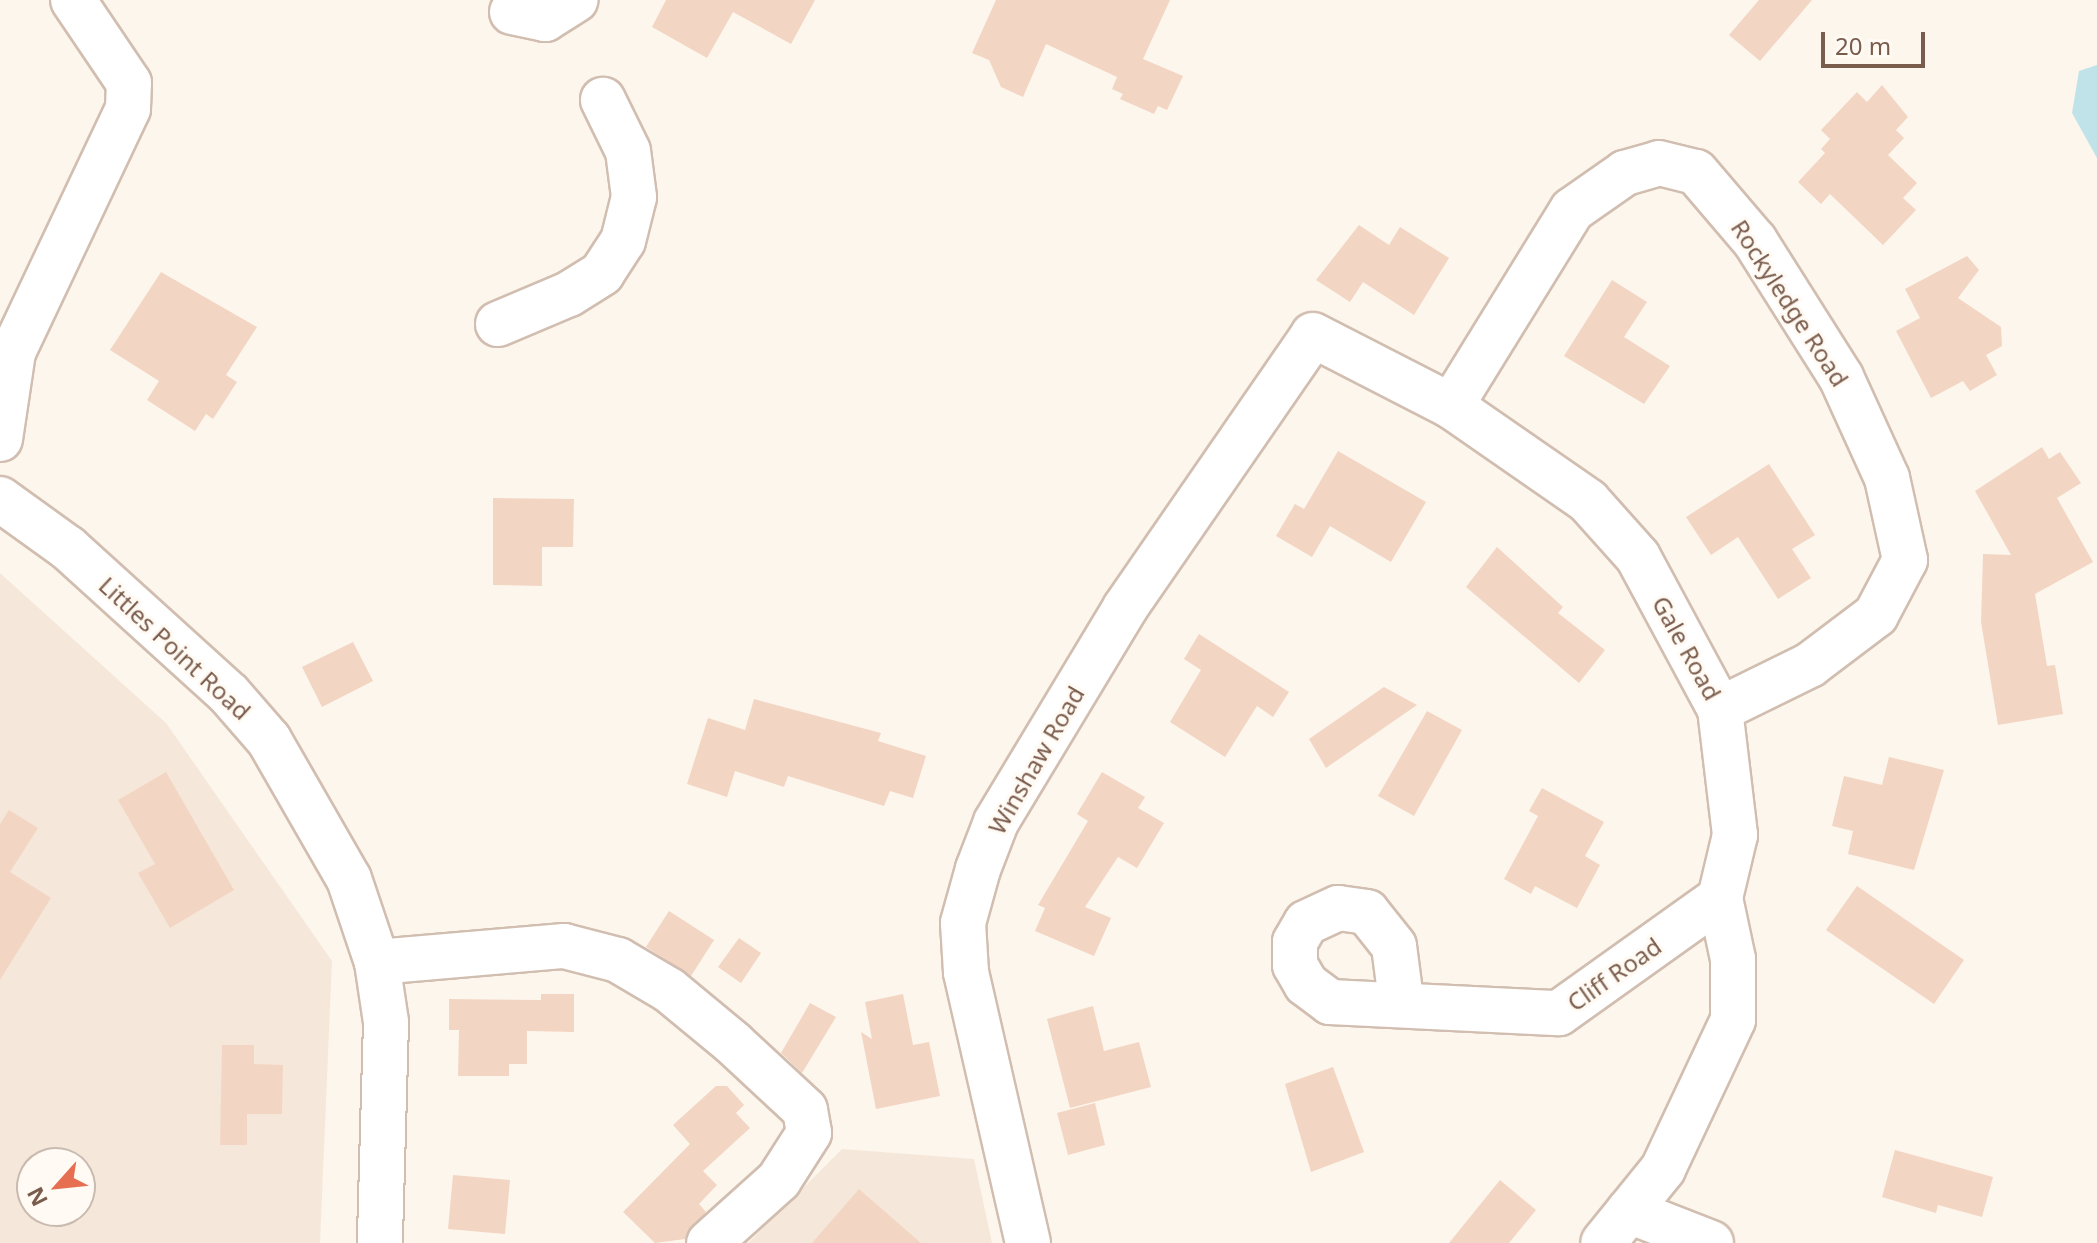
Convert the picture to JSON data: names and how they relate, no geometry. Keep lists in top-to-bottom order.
{
  "streets": {
    "street": [
      "Rockyledge Road",
      "Littles Point Road",
      "Gale Road",
      "Winshaw Road",
      "Cliff Road"
    ]
  },
  "crossings": [
    ["Rockyledge Road", "Gale Road"],
    ["Gale Road", "Winshaw Road"],
    ["Gale Road", "Cliff Road"]
  ],
  "scale_bar": "20 m",
  "north": "bottom left"
}
